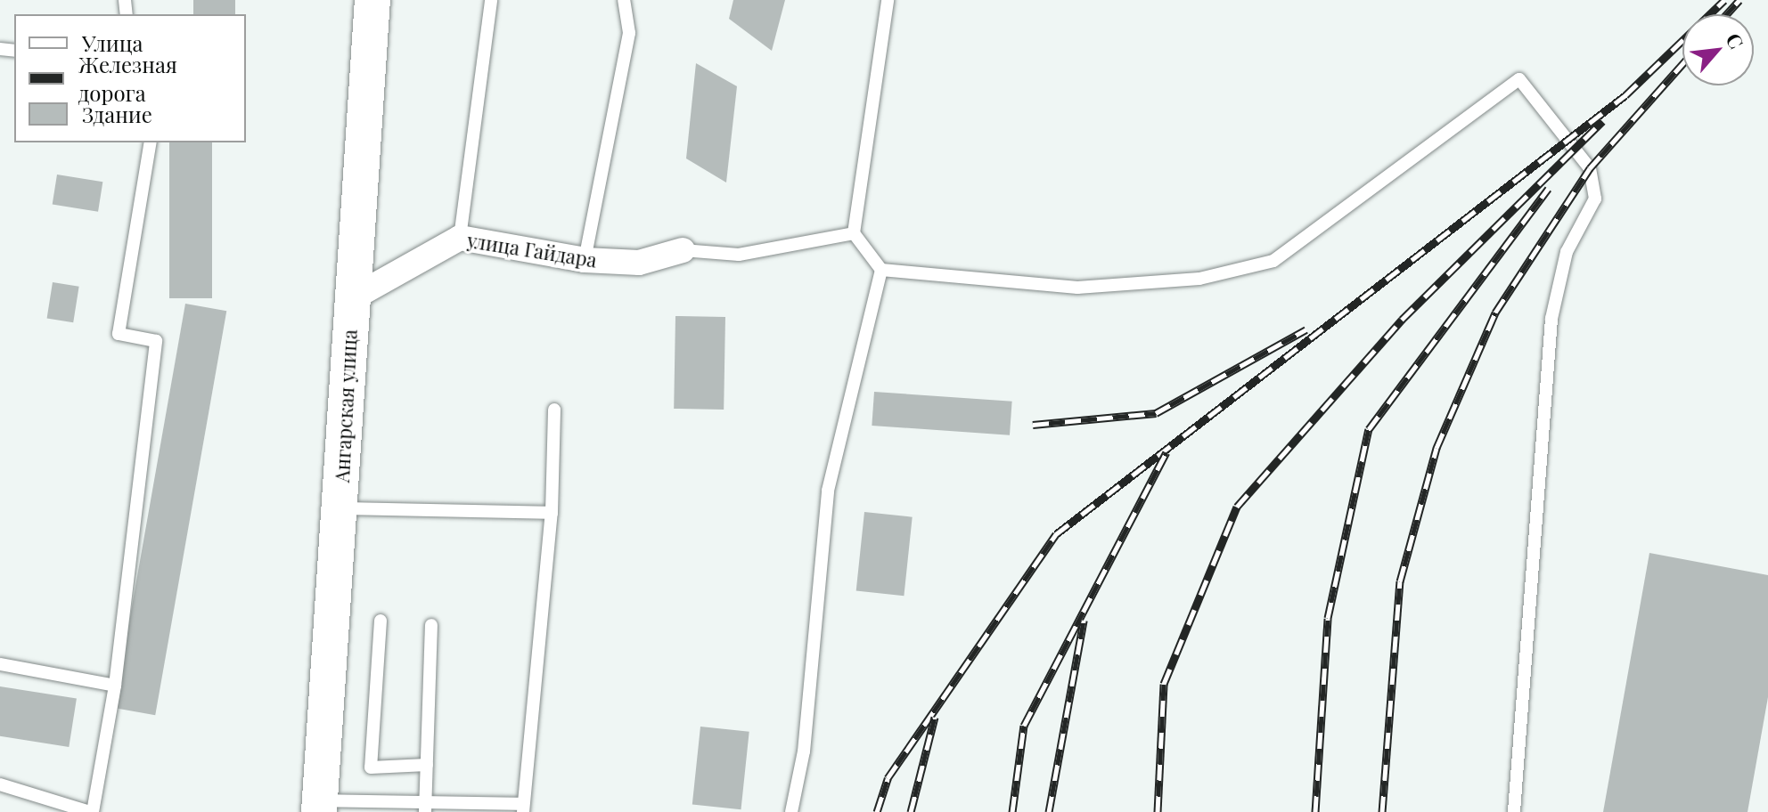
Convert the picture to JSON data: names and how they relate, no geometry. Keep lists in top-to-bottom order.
{
  "streets": {
    "street": ["улица Гайдара", "Ангарская улица"]
  },
  "crossings": [
    ["улица Гайдара", "Ангарская улица"]
  ],
  "legend": ["Улица", "Железная дорога", "Здание"],
  "north": "top right"
}
